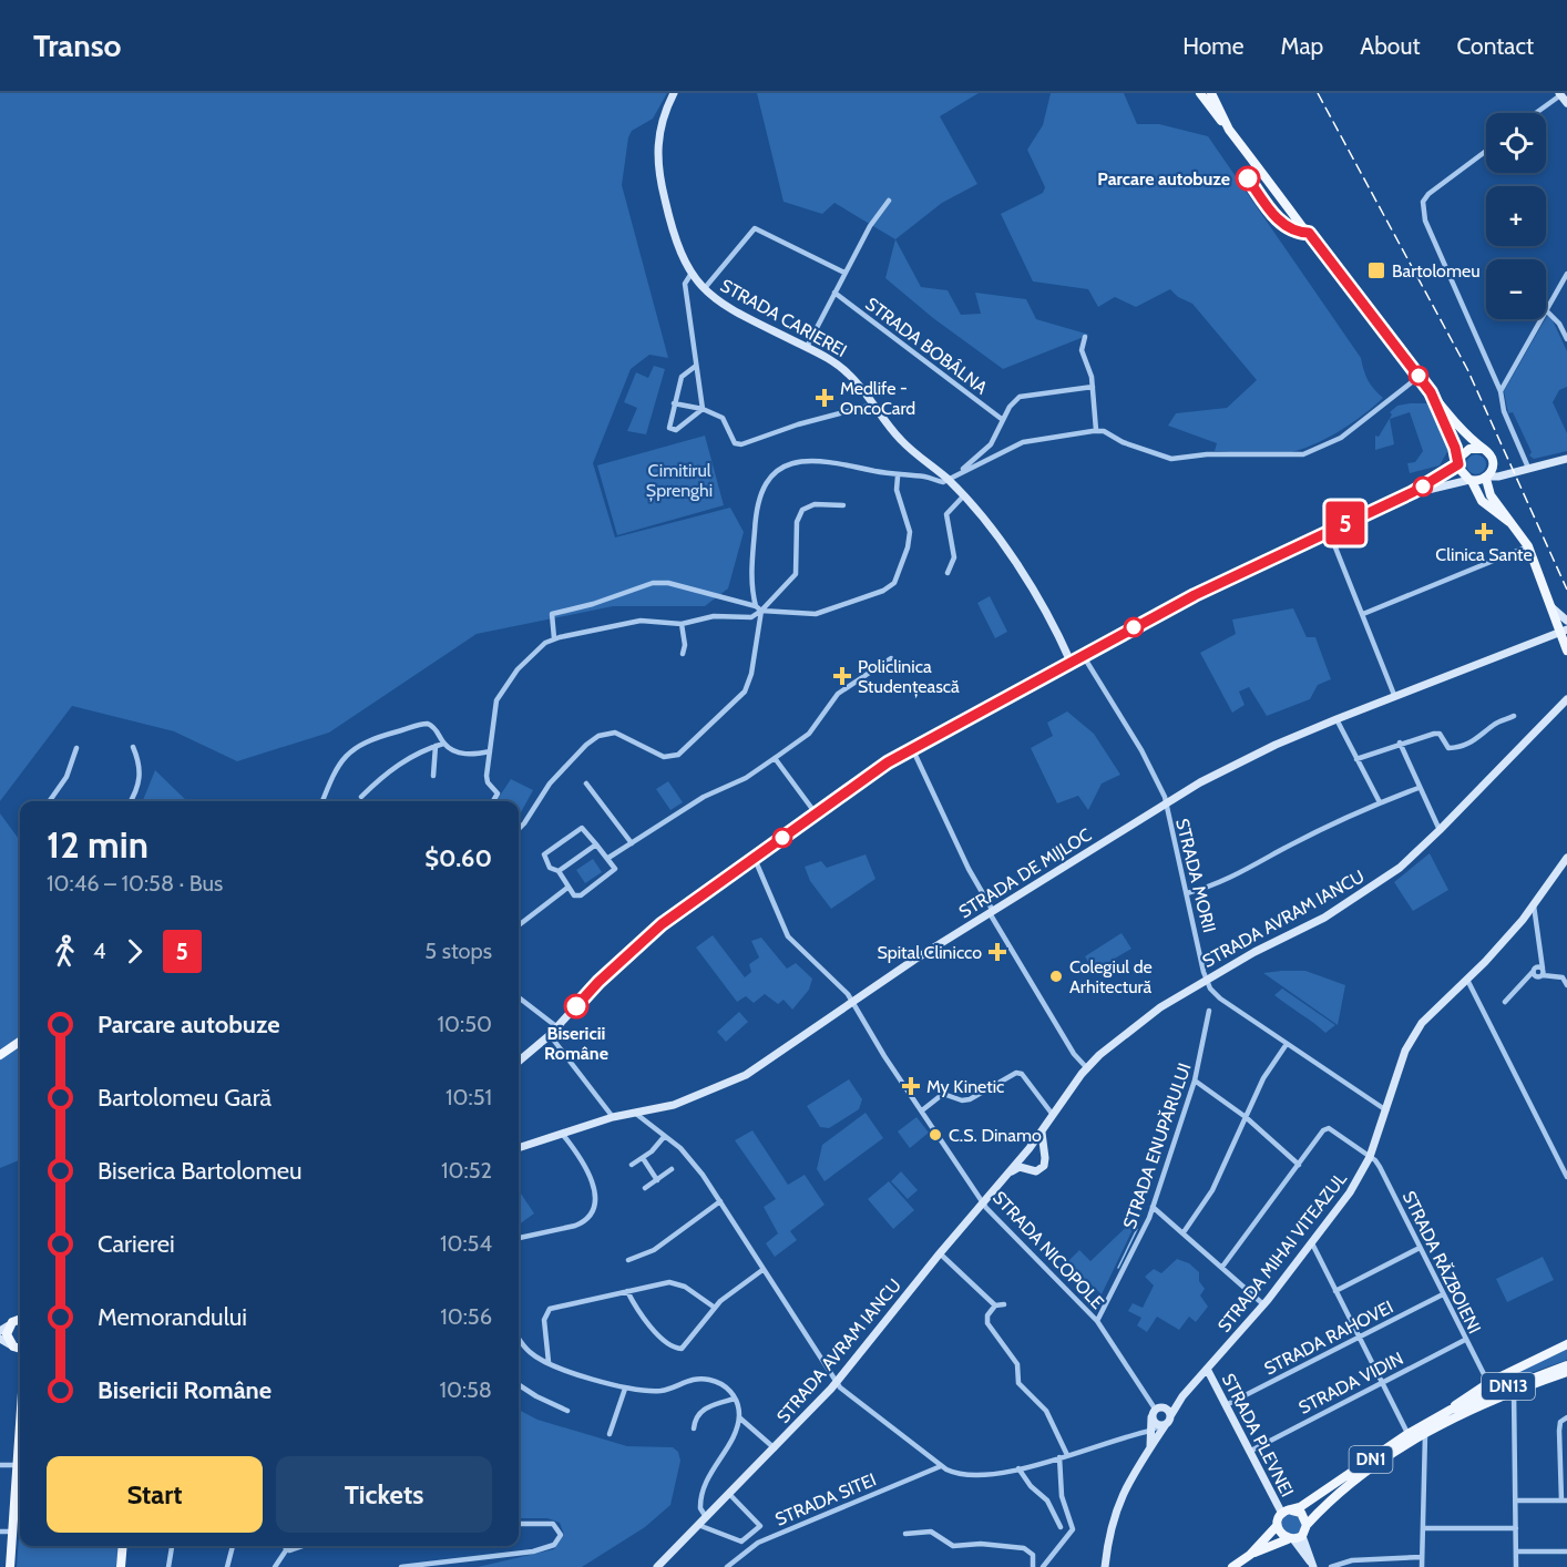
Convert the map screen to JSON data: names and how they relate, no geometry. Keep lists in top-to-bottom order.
{
  "streets": {
    "main road": ["DN13", "DN1"],
    "street": [
      "STRADA CARIEREI",
      "STRADA BOBÂLNA",
      "STRADA DE MIJLOC",
      "STRADA MORII",
      "STRADA AVRAM IANCU",
      "STRADA ENUPĂRULUI",
      "STRADA NICOPOLE",
      "STRADA MIHAI VITEAZUL",
      "STRADA RĂZBOIENI",
      "STRADA RAHOVEI",
      "STRADA VIDIN",
      "STRADA PLEVNEI",
      "STRADA SITEI"
    ]
  },
  "crossings": [
    ["STRADA DE MIJLOC", "STRADA MORII"],
    ["STRADA DE MIJLOC", "STRADA NICOPOLE"],
    ["STRADA MORII", "STRADA AVRAM IANCU"],
    ["STRADA MORII", "STRADA MIHAI VITEAZUL"],
    ["STRADA AVRAM IANCU", "STRADA NICOPOLE"],
    ["STRADA ENUPĂRULUI", "STRADA NICOPOLE"],
    ["STRADA NICOPOLE", "STRADA MIHAI VITEAZUL"],
    ["STRADA MIHAI VITEAZUL", "STRADA RĂZBOIENI"],
    ["STRADA MIHAI VITEAZUL", "STRADA PLEVNEI"],
    ["STRADA RĂZBOIENI", "STRADA RAHOVEI"],
    ["STRADA RĂZBOIENI", "STRADA VIDIN"],
    ["STRADA RĂZBOIENI", "DN1"],
    ["STRADA RAHOVEI", "STRADA PLEVNEI"],
    ["STRADA VIDIN", "STRADA PLEVNEI"],
    ["DN13", "DN1"],
    ["STRADA PLEVNEI", "DN1"]
  ],
  "parks": ["Cimitirul Șprenghi"],
  "places": {
    "other": [
      "Parcare autobuze",
      "Colegiul de Arhitectură",
      "Bisericii Române",
      "C.S. Dinamo"
    ],
    "transit": ["Bartolomeu"],
    "health": [
      "Medlife - OncoCard",
      "Clinica Sante",
      "Policlinica Studențească",
      "Spital Clinicco",
      "My Kinetic"
    ]
  },
  "lines": ["bus line 5"],
  "page": {
    "header": "Transo",
    "nav": [
      "Home",
      "Map",
      "About",
      "Contact"
    ],
    "on_map": "5",
    "map_buttons": ["+", "−"],
    "heading": ["12 min", "10:46 – 10:58 · Bus", "$0.60"],
    "legs": ["4", "5", "5 stops"],
    "list": [
      {
        "name": "Parcare autobuze",
        "value": "10:50"
      },
      {
        "name": "Bartolomeu Gară",
        "value": "10:51"
      },
      {
        "name": "Biserica Bartolomeu",
        "value": "10:52"
      },
      {
        "name": "Carierei",
        "value": "10:54"
      },
      {
        "name": "Memorandului",
        "value": "10:56"
      },
      {
        "name": "Bisericii Române",
        "value": "10:58"
      }
    ],
    "buttons": ["Start", "Tickets"]
  }
}
